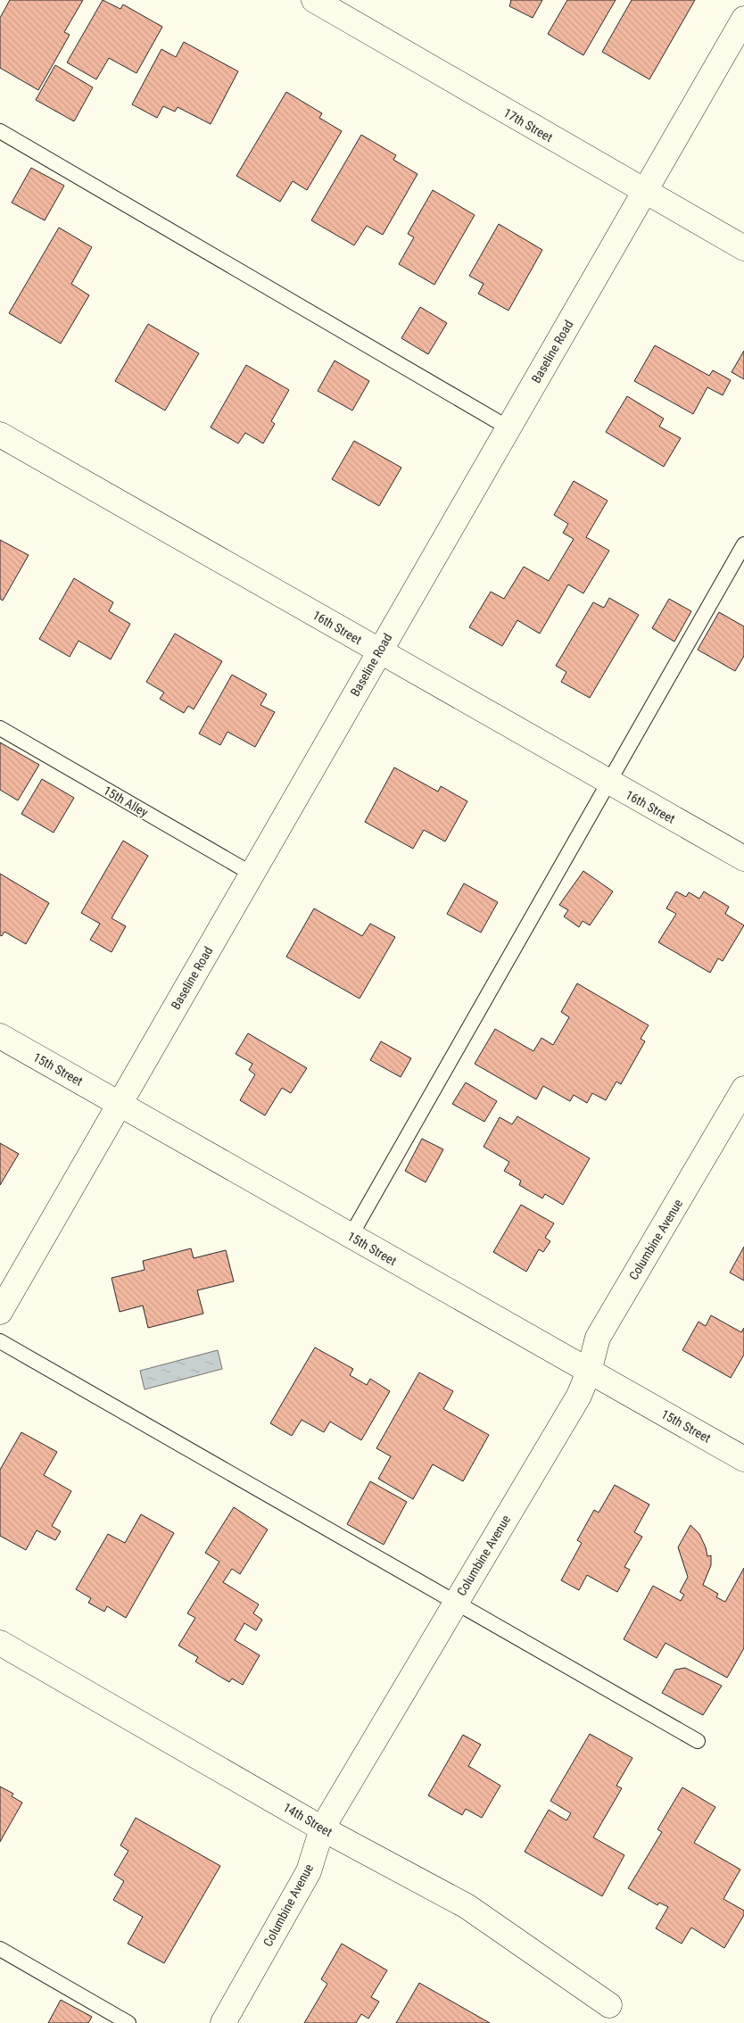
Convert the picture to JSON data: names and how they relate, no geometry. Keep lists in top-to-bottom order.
{
  "streets": {
    "street": [
      "17th Street",
      "Baseline Road",
      "16th Street",
      "15th Street",
      "Columbine Avenue",
      "14th Street"
    ],
    "lane": ["15th Alley"]
  },
  "crossings": [
    ["17th Street", "Baseline Road"],
    ["Baseline Road", "16th Street"],
    ["Baseline Road", "15th Alley"],
    ["Baseline Road", "15th Street"],
    ["15th Street", "Columbine Avenue"],
    ["Columbine Avenue", "14th Street"]
  ]
}
